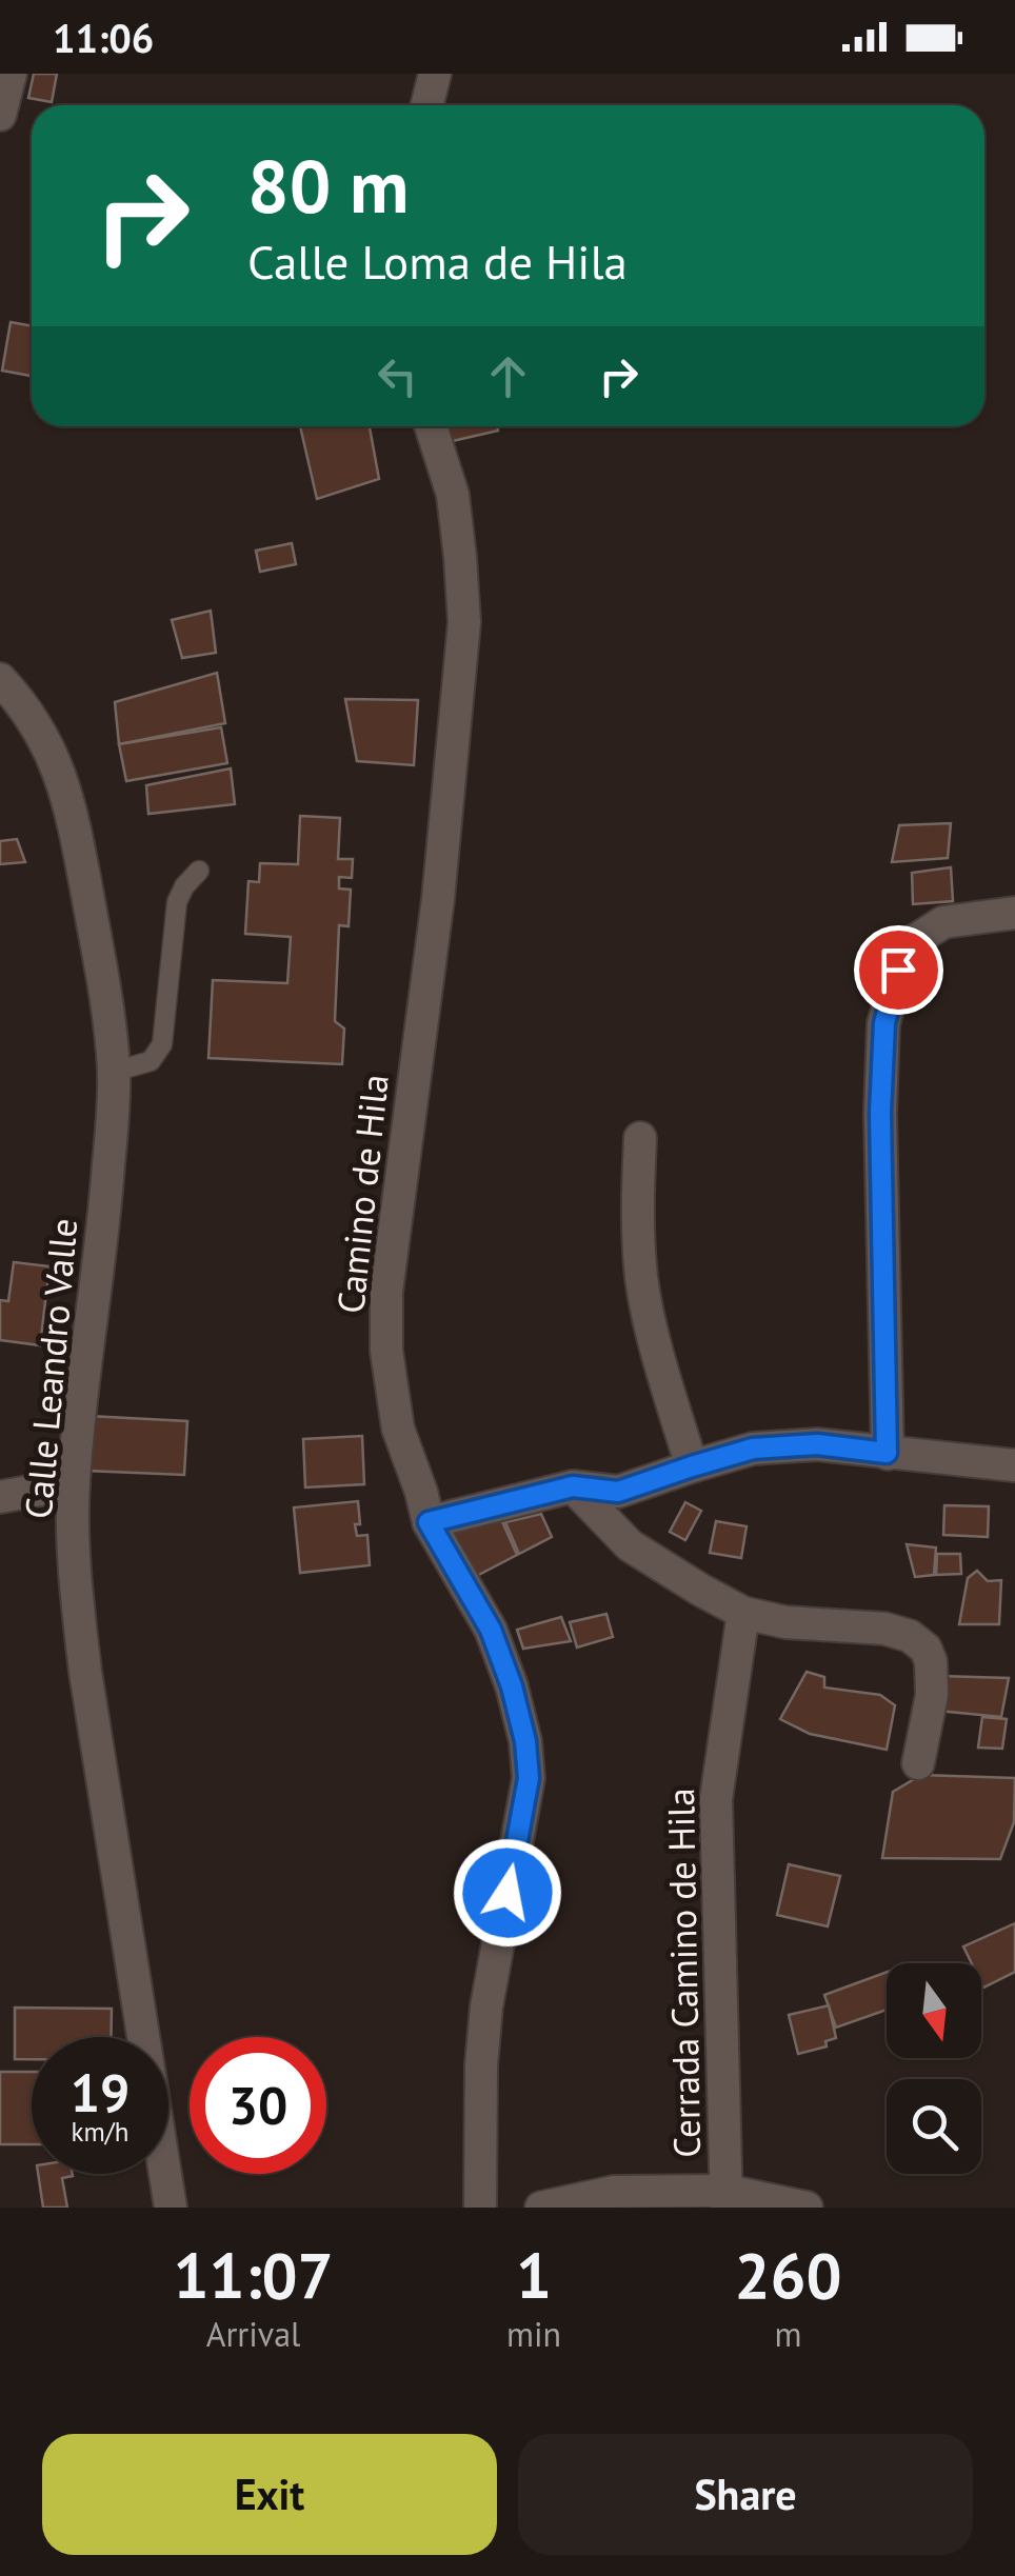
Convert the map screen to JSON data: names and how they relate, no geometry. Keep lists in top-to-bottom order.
{
  "streets": {
    "street": ["Camino de Hila", "Calle Leandro Valle", "Cerrada Camino de Hila"]
  },
  "north": "bottom",
  "page": {
    "status": "11:06",
    "turn": ["80 m", "Calle Loma de Hila"],
    "speed": "19 km/h",
    "limit": "30",
    "eta": [
      "11:07",
      "Arrival",
      "1",
      "min",
      "260",
      "m"
    ],
    "buttons": ["Exit", "Share"]
  }
}
